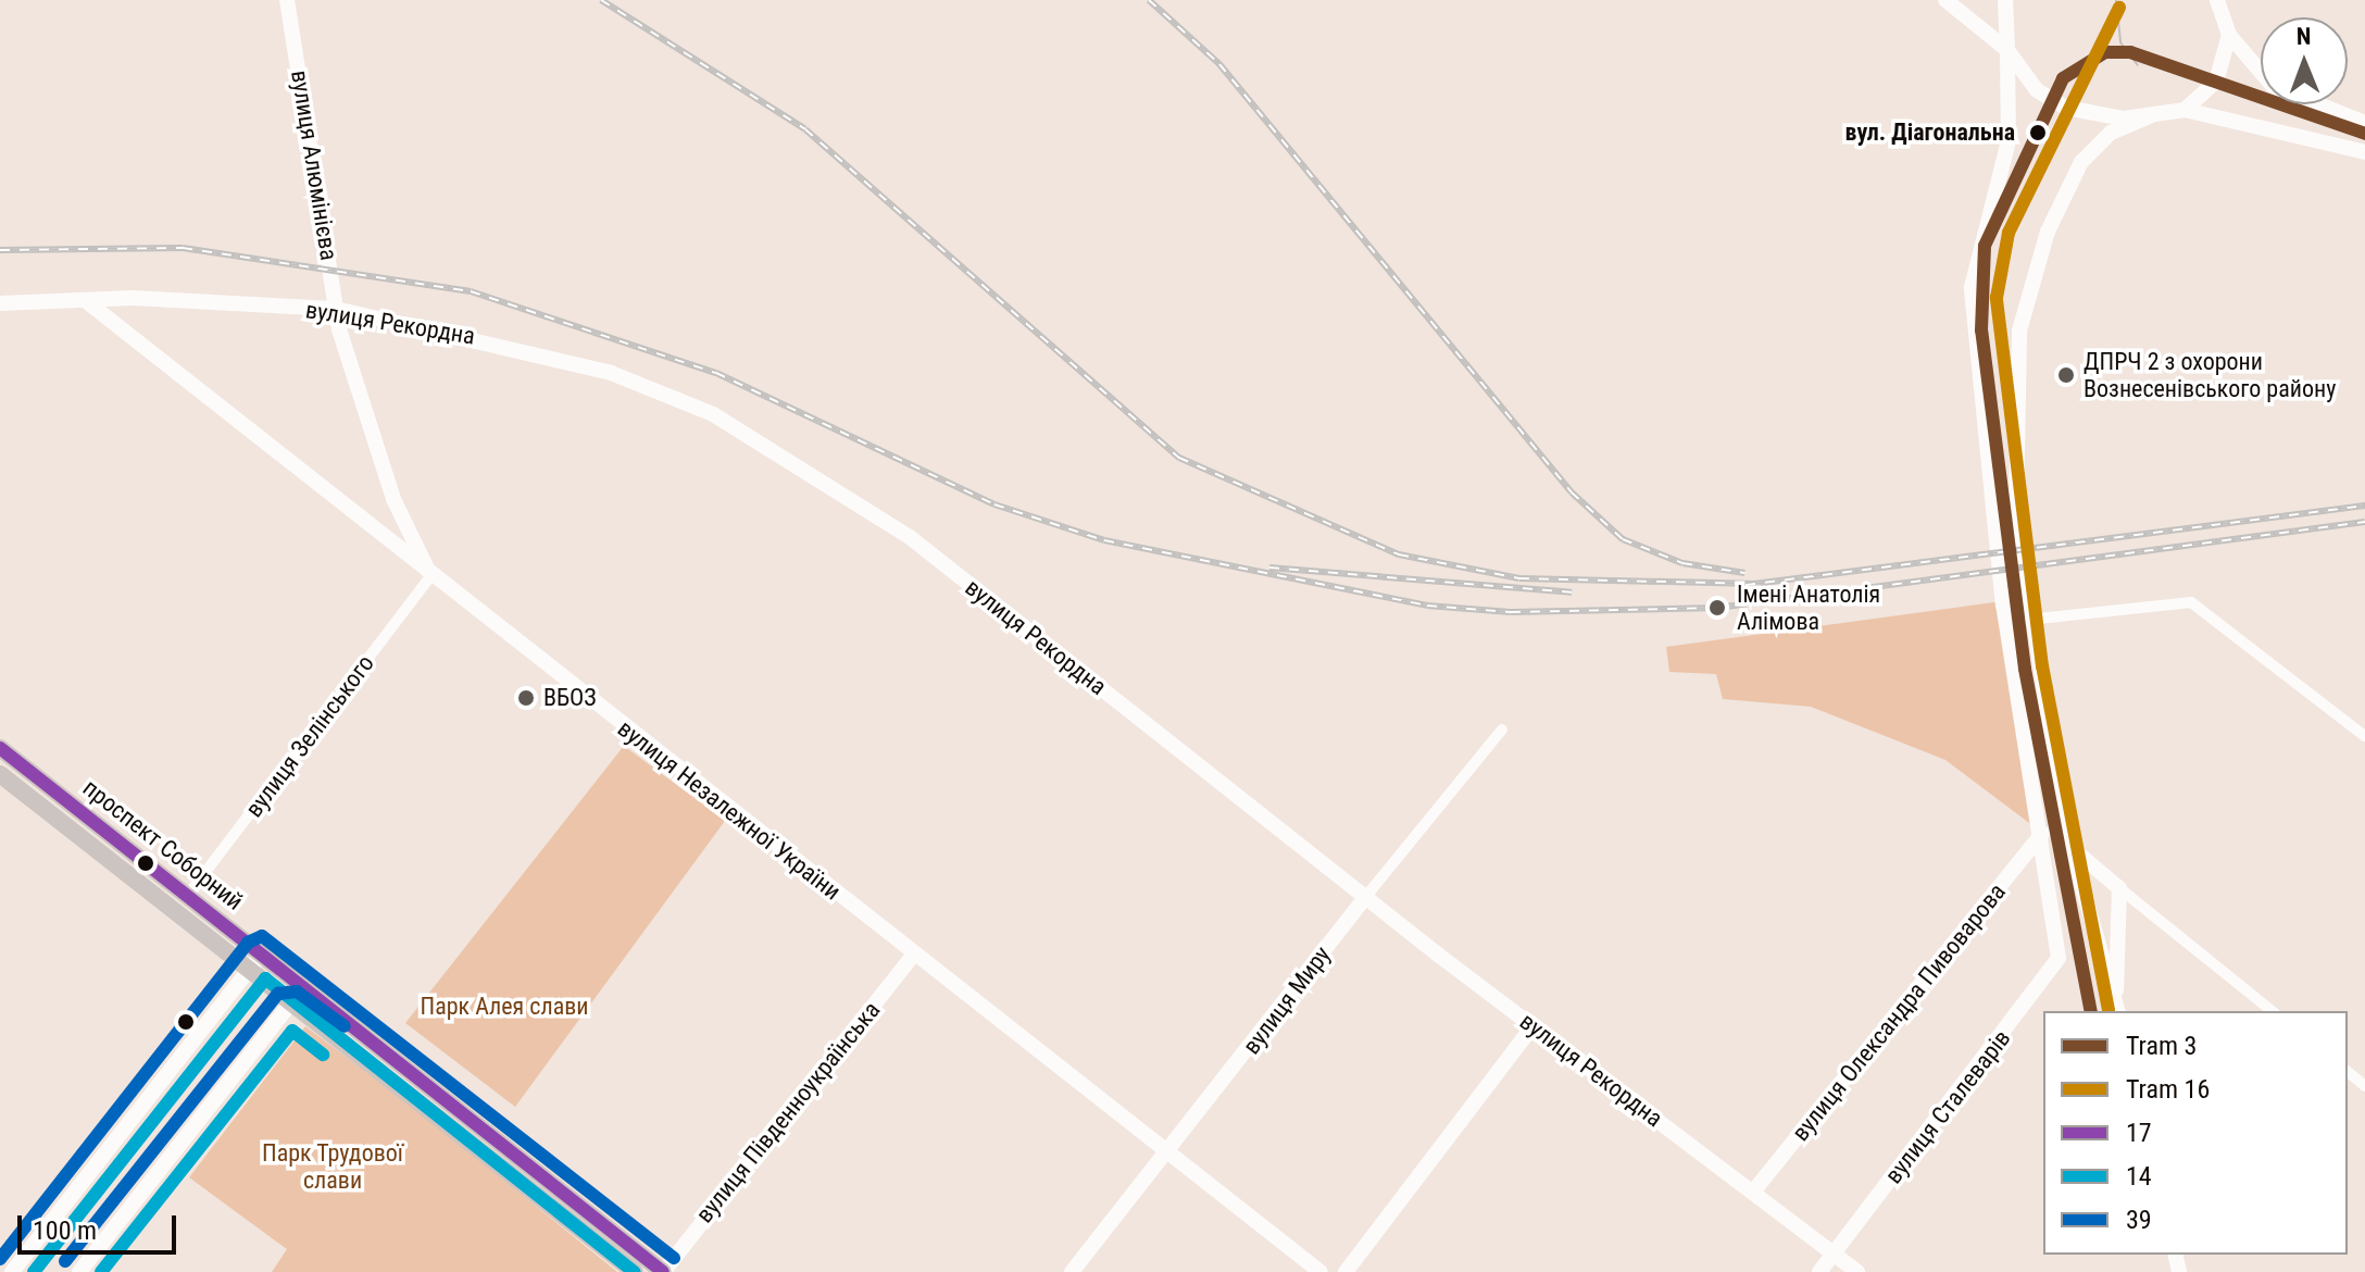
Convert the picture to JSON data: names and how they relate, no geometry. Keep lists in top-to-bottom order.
{
  "streets": {
    "main road": ["проспект Соборний"],
    "street": [
      "вулиця Алюмінієва",
      "вулиця Рекордна",
      "вулиця Зелінського",
      "вулиця Незалежної України",
      "вулиця Миру",
      "вулиця Олександра Пивоварова",
      "вулиця Сталеварів",
      "вулиця Південноукраїнська"
    ]
  },
  "crossings": [
    ["вулиця Алюмінієва", "вулиця Рекордна"],
    ["вулиця Алюмінієва", "вулиця Зелінського"],
    ["вулиця Алюмінієва", "вулиця Незалежної України"],
    ["вулиця Рекордна", "вулиця Незалежної України"],
    ["вулиця Рекордна", "вулиця Миру"],
    ["вулиця Рекордна", "вулиця Олександра Пивоварова"],
    ["вулиця Рекордна", "вулиця Сталеварів"],
    ["вулиця Зелінського", "вулиця Незалежної України"],
    ["вулиця Зелінського", "проспект Соборний"],
    ["вулиця Незалежної України", "вулиця Миру"],
    ["вулиця Незалежної України", "вулиця Південноукраїнська"],
    ["проспект Соборний", "вулиця Південноукраїнська"],
    ["вулиця Олександра Пивоварова", "вулиця Сталеварів"]
  ],
  "parks": ["Парк Алея слави", "Парк Трудової слави"],
  "places": [
    "вул. Діагональна",
    "ДПРЧ 2 з охорони Вознесенівського району",
    "Імені Анатолія Алімова",
    "ВБОЗ"
  ],
  "lines": [
    "tram line 16",
    "tram line 3",
    "transit line 17",
    "transit line 39",
    "transit line 14"
  ],
  "legend": [
    "Tram 3",
    "Tram 16",
    "17",
    "14",
    "39"
  ],
  "scale_bar": "100 m",
  "north": "top"
}
